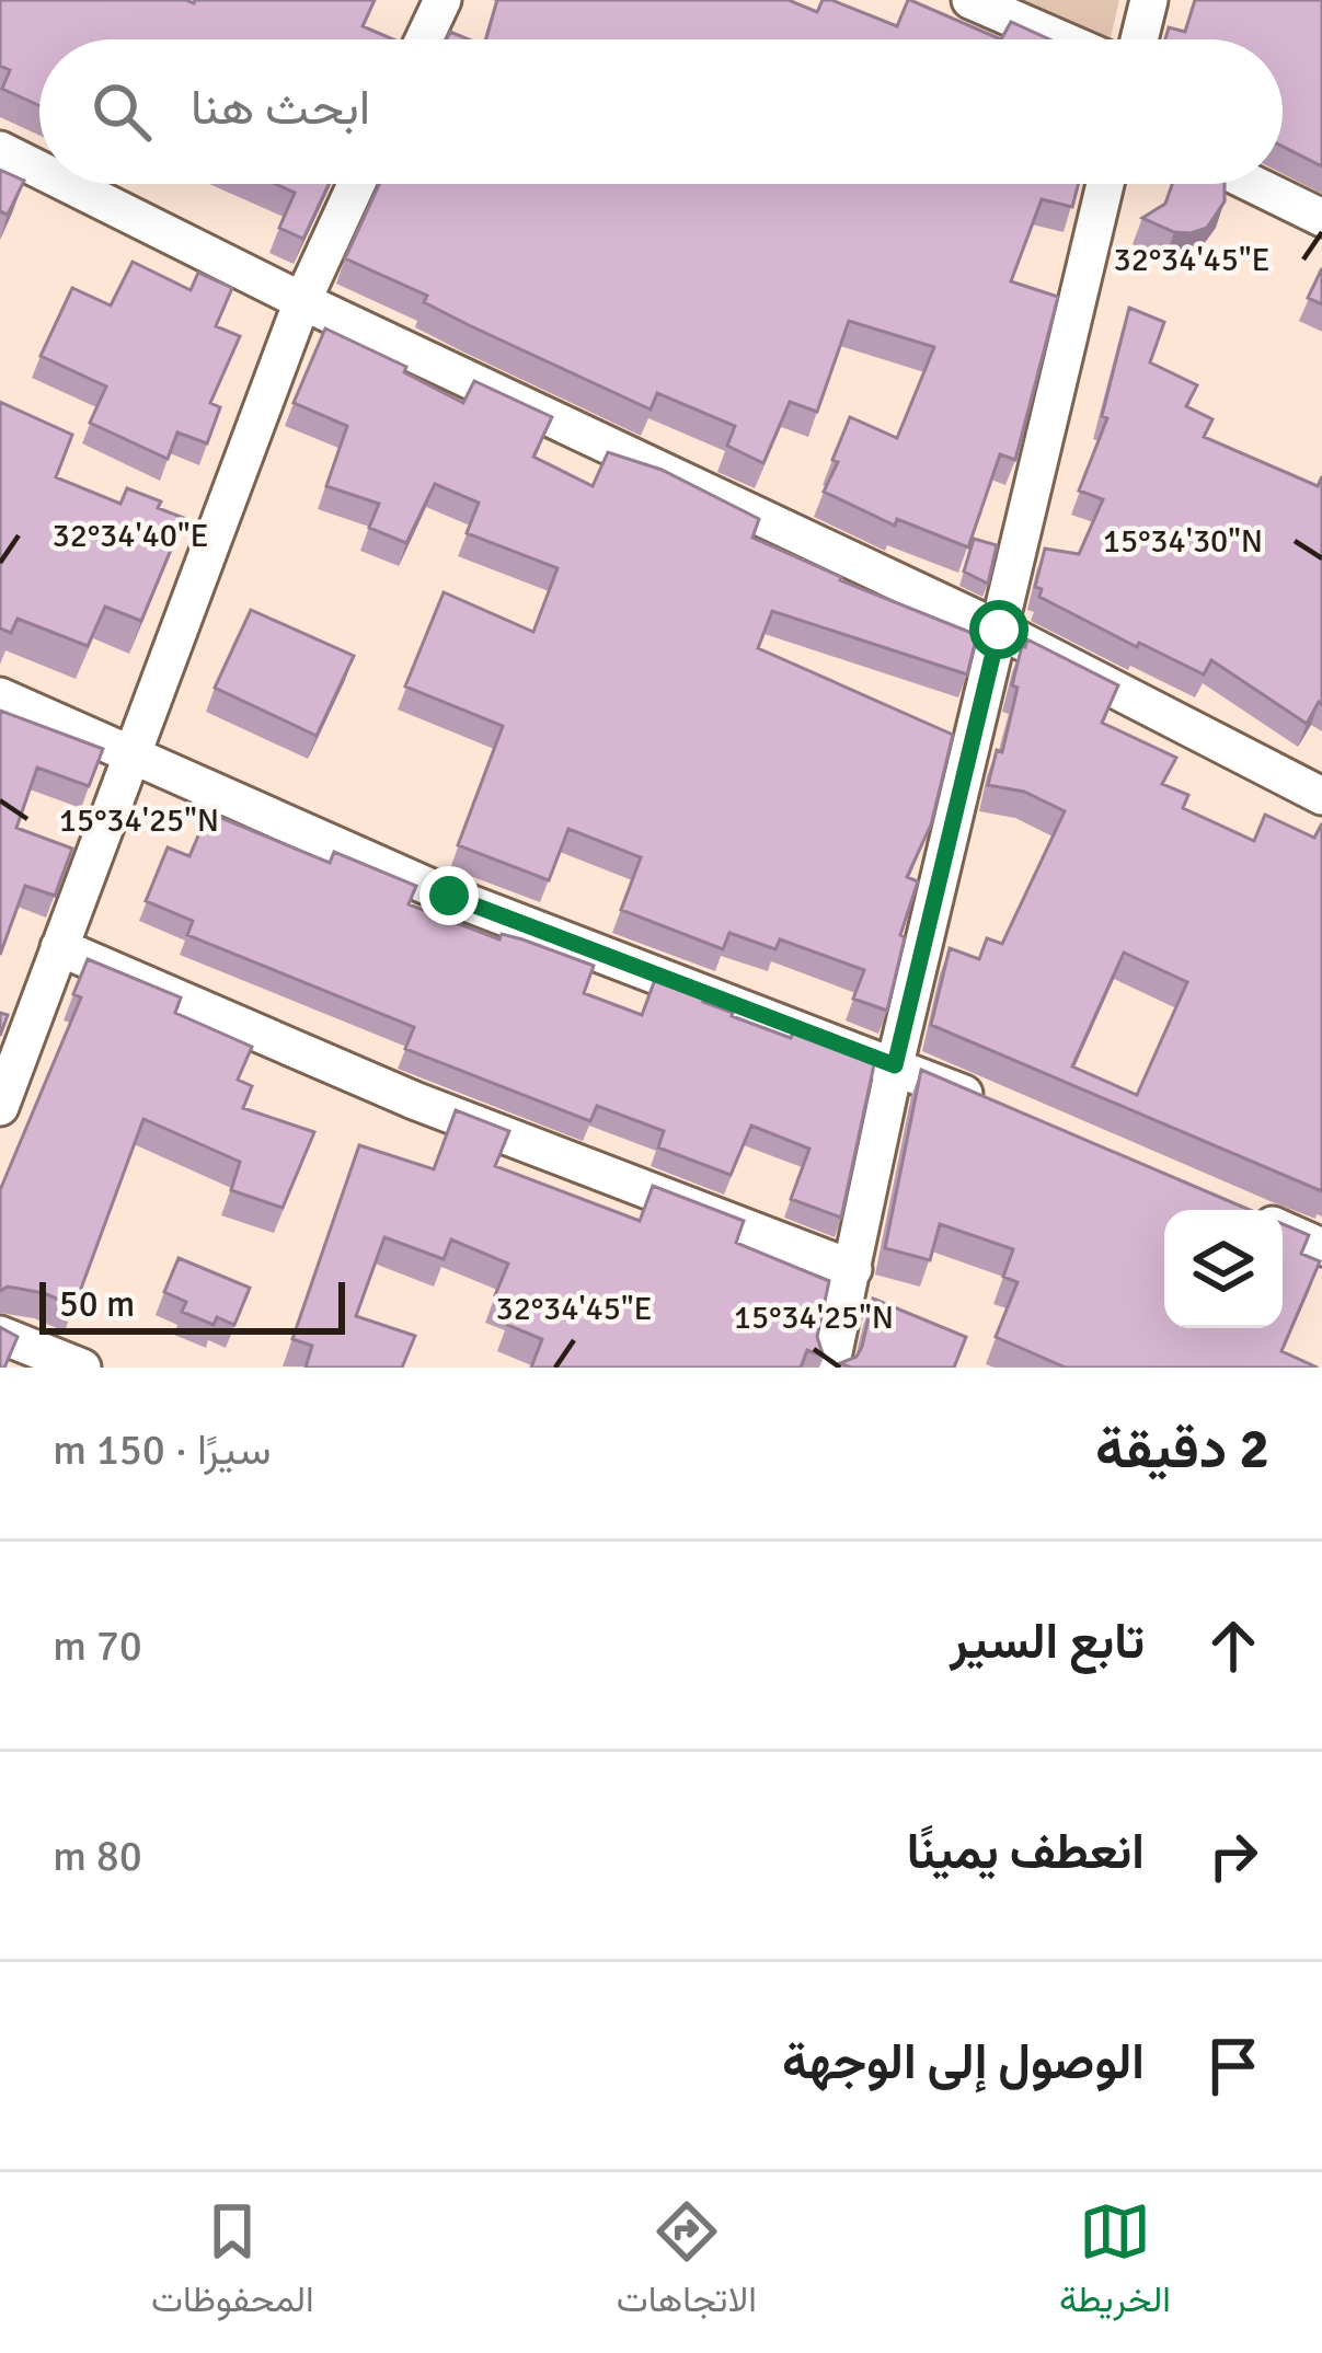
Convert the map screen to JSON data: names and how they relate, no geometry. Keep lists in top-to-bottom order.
{
  "scale_bar": "50 m",
  "page": {
    "search": "ابحث هنا",
    "scale": "50 m",
    "heading": ["2 دقيقة", "سيرًا · 150 m"],
    "list": [
      ["تابع السير", "70 m"],
      ["انعطف يمينًا", "80 m"],
      "الوصول إلى الوجهة"
    ],
    "nav": ["الخريطة", "الاتجاهات", "المحفوظات"]
  },
  "coordinates": [
    "32°34'45\"E",
    "32°34'40\"E",
    "15°34'30\"N",
    "15°34'25\"N"
  ]
}
